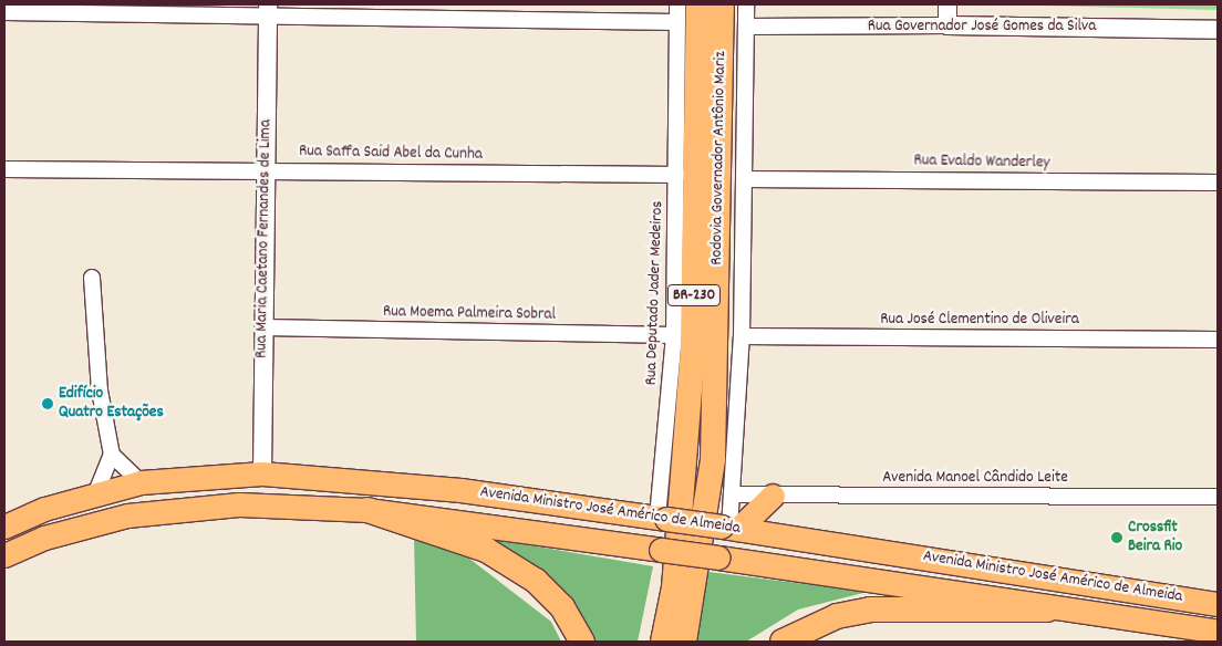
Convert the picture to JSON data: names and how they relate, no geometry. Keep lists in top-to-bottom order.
{
  "streets": {
    "highway": ["Rodovia Governador Antônio Mariz", "BR-230"],
    "main road": ["Avenida Ministro José Américo de Almeida"],
    "street": [
      "Rua Governador José Gomes da Silva",
      "Rua Saffa Said Abel da Cunha",
      "Rua Evaldo Wanderley",
      "Rua Maria Caetano Fernandes de Lima",
      "Rua Deputado Jader Medeiros",
      "Rua Moema Palmeira Sobral",
      "Rua José Clementino de Oliveira",
      "Avenida Manoel Cândido Leite"
    ]
  },
  "crossings": [
    ["Rua Saffa Said Abel da Cunha", "Rua Maria Caetano Fernandes de Lima"],
    ["Rua Saffa Said Abel da Cunha", "Rua Deputado Jader Medeiros"],
    ["Rua Maria Caetano Fernandes de Lima", "Rua Moema Palmeira Sobral"],
    ["Rua Maria Caetano Fernandes de Lima", "Avenida Ministro José Américo de Almeida"],
    ["Rua Deputado Jader Medeiros", "Rua Moema Palmeira Sobral"],
    ["Rua Deputado Jader Medeiros", "Avenida Ministro José Américo de Almeida"]
  ],
  "places": ["Edifício Quatro Estações", "Crossfit Beira Rio"]
}
